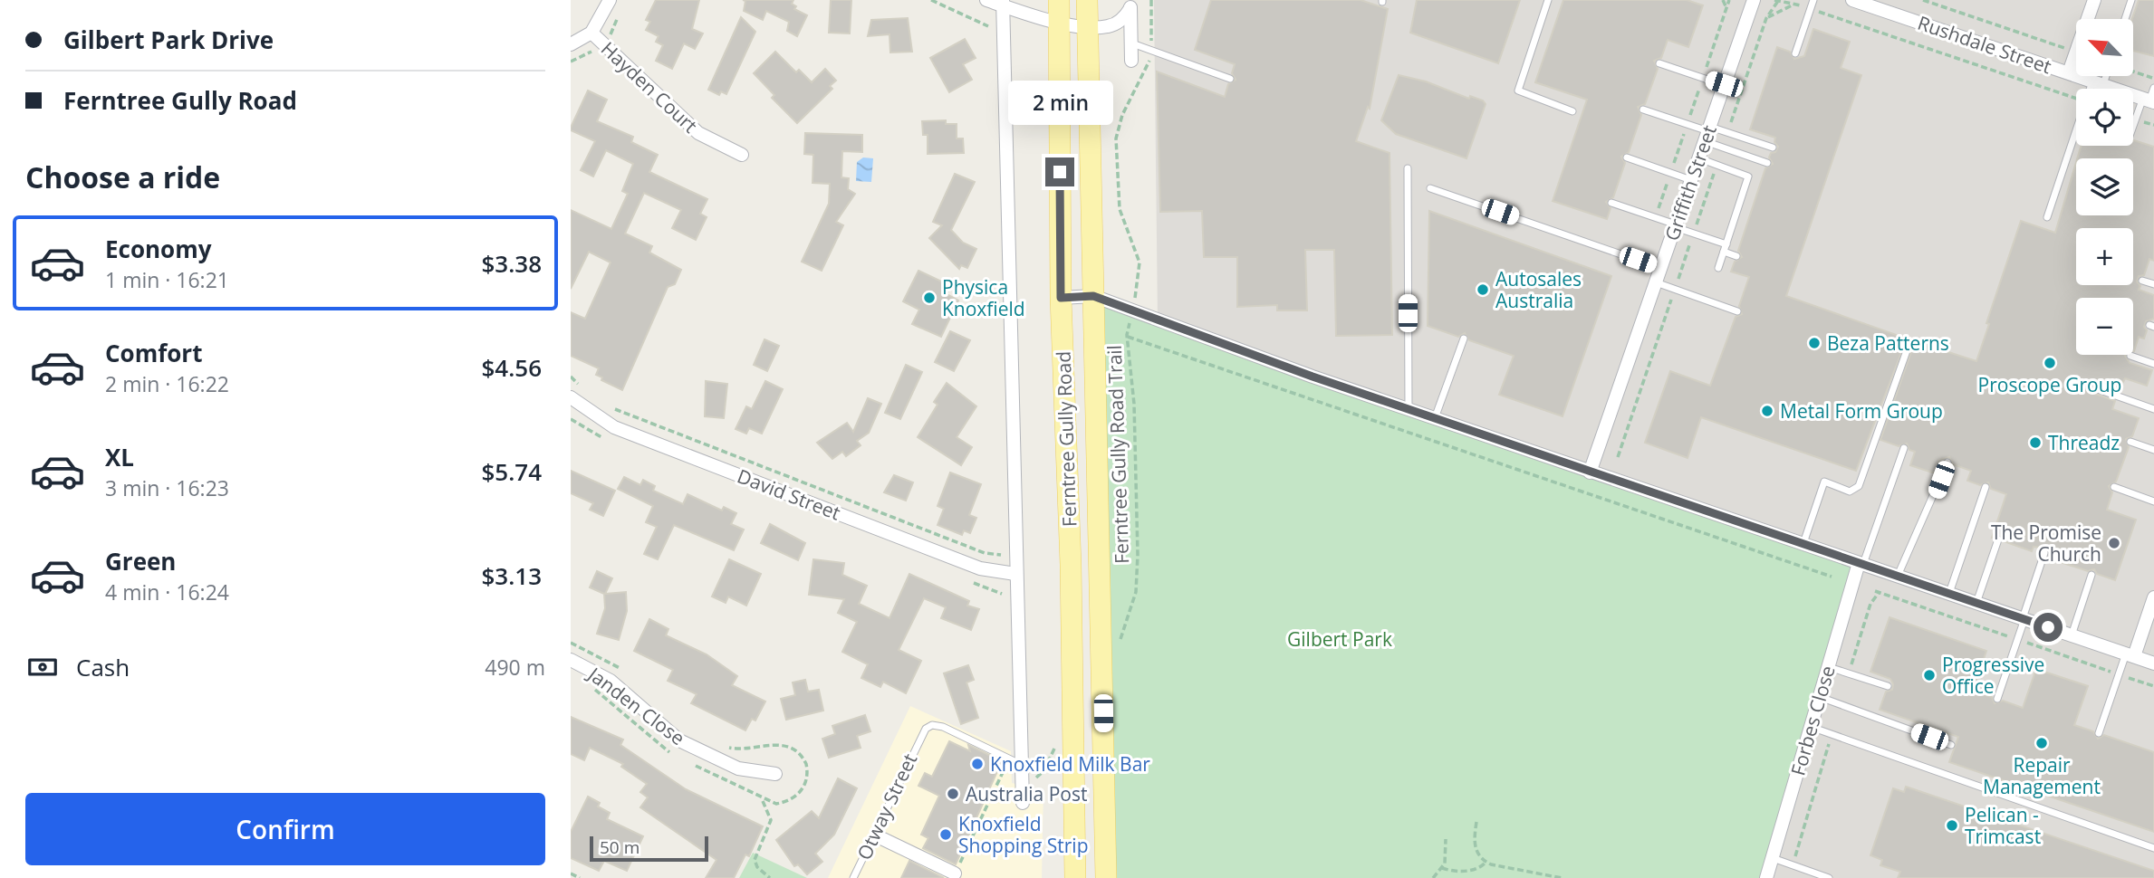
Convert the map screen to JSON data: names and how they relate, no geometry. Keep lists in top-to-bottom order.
{
  "streets": {
    "main road": ["Ferntree Gully Road"],
    "street": [
      "Rushdale Street",
      "Hayden Court",
      "Griffith Street",
      "David Street",
      "Janden Close",
      "Forbes Close"
    ],
    "lane": ["Otway Street"],
    "path": ["Ferntree Gully Road Trail"]
  },
  "parks": ["Gilbert Park"],
  "places": [
    "Autosales Australia",
    "Physica Knoxfield",
    "Beza Patterns",
    "Proscope Group",
    "Metal Form Group",
    "Threadz",
    "The Promise Church",
    "Progressive Office",
    "Repair Management",
    "Knoxfield Milk Bar",
    "Australia Post",
    "Pelican - Trimcast",
    "Knoxfield Shopping Strip"
  ],
  "scale_bar": "50 m",
  "north": "top left",
  "page": {
    "banner": ["Gilbert Park Drive", "Ferntree Gully Road"],
    "map_buttons": ["+", "−"],
    "bubble": "2 min",
    "heading": "Choose a ride",
    "list": [
      {
        "name": "Economy",
        "note": "1 min · 16:21",
        "value": "$3.38"
      },
      {
        "name": "Comfort",
        "note": "2 min · 16:22",
        "value": "$4.56"
      },
      {
        "name": "XL",
        "note": "3 min · 16:23",
        "value": "$5.74"
      },
      {
        "name": "Green",
        "note": "4 min · 16:24",
        "value": "$3.13"
      }
    ],
    "pay": ["Cash", "490 m"],
    "buttons": "Confirm",
    "scale": "50 m"
  }
}
